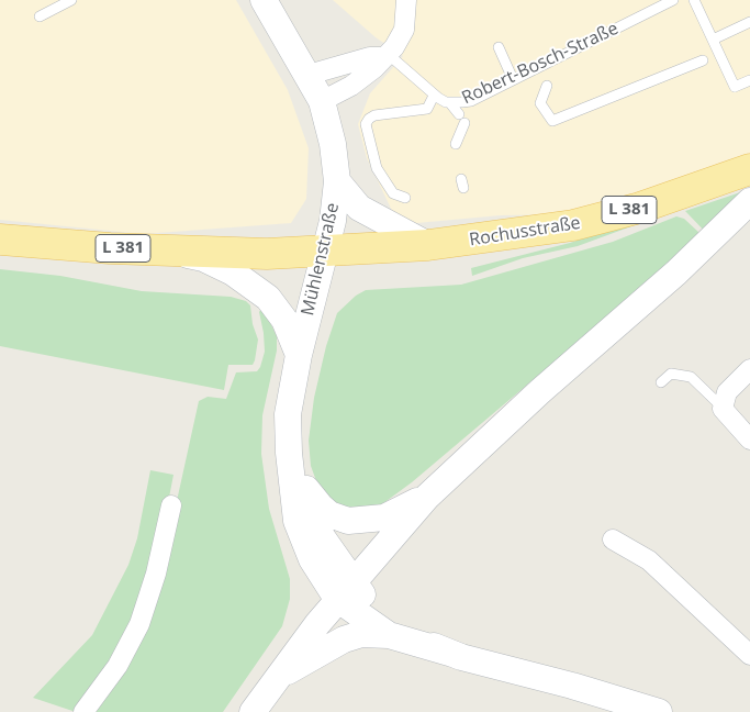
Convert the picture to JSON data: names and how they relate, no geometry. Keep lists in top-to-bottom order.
{
  "streets": {
    "main road": ["L 381", "Rochusstraße", "Mühlenstraße"],
    "lane": ["Robert-Bosch-Straße"]
  },
  "crossings": [
    ["L 381", "Rochusstraße"],
    ["L 381", "Mühlenstraße"],
    ["Rochusstraße", "Mühlenstraße"]
  ]
}
